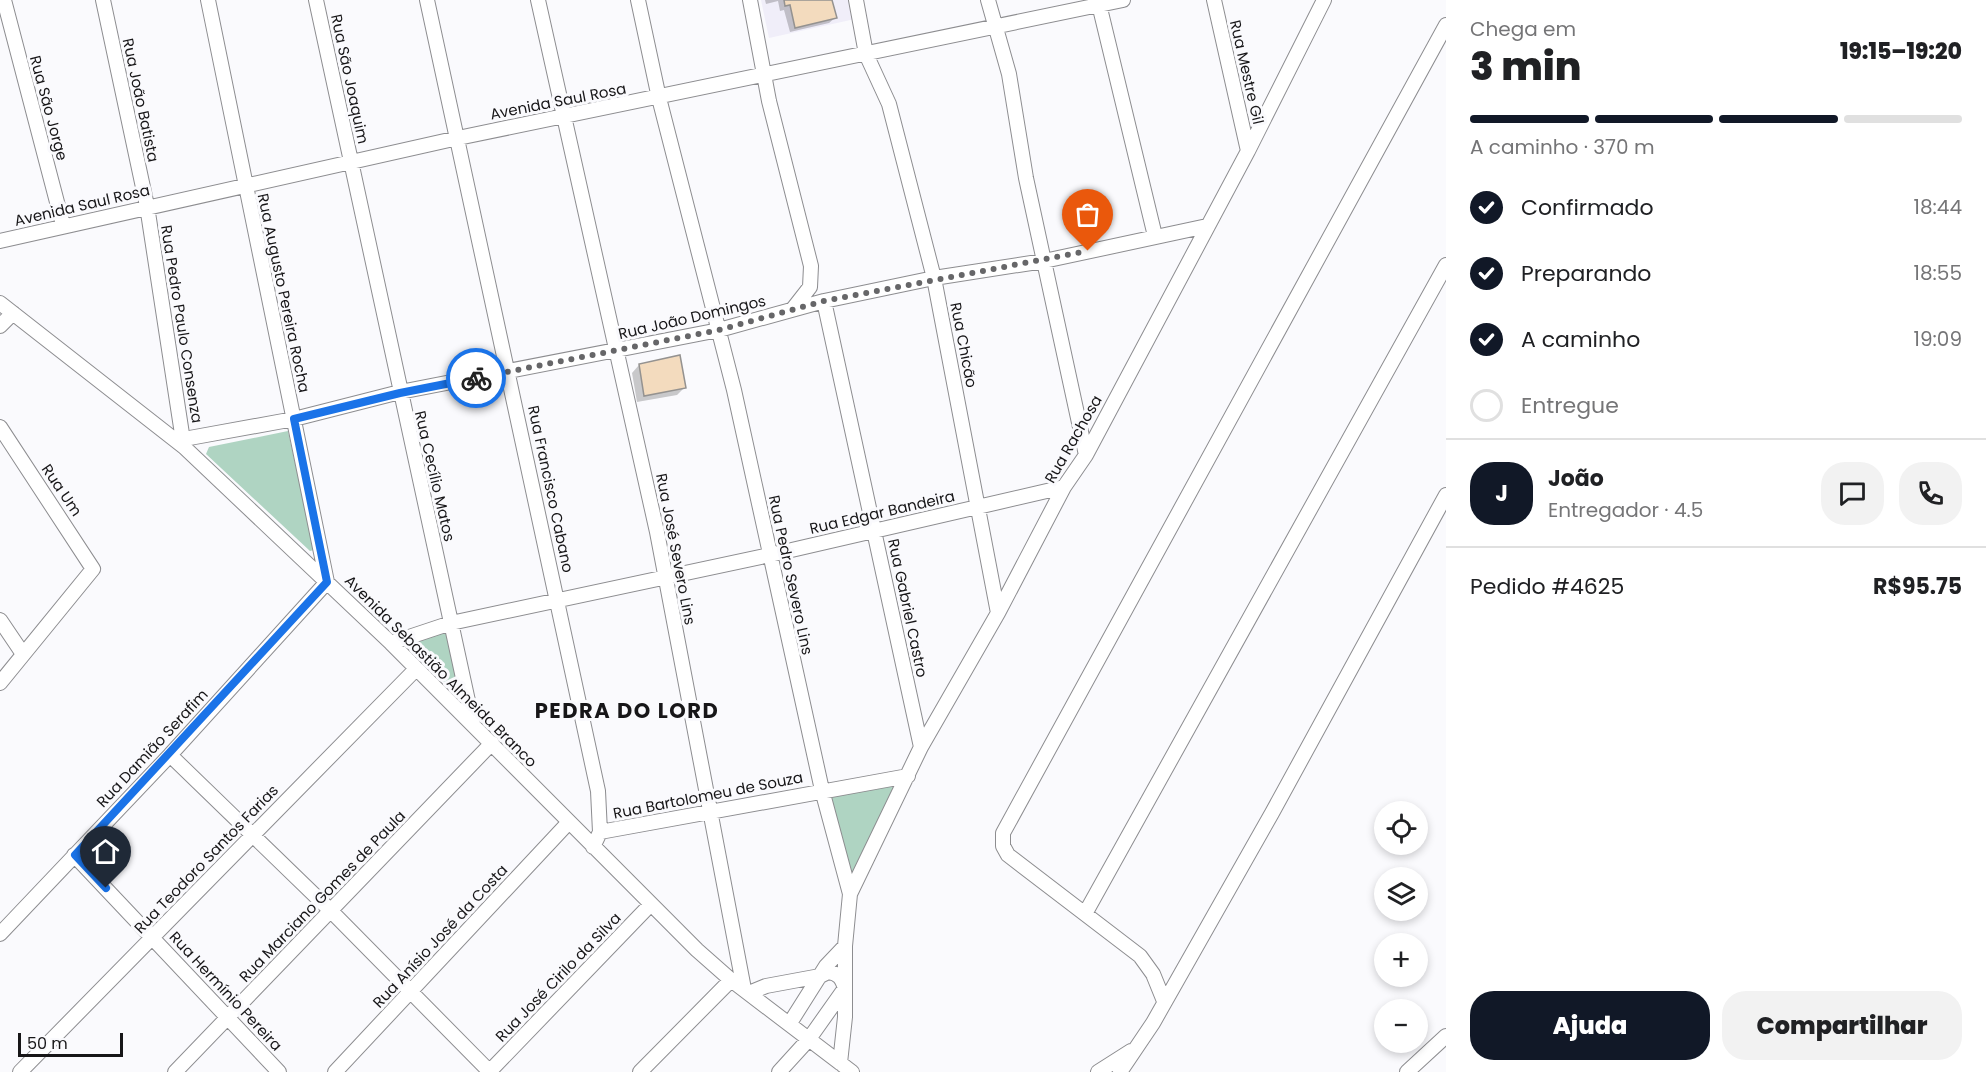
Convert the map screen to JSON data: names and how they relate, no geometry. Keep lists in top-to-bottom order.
{
  "streets": {
    "street": [
      "Rua Mestre Gil",
      "Rua São Joaquim",
      "Rua João Batista",
      "Avenida Saul Rosa",
      "Rua São Jorge",
      "Rua Augusto Pereira Rocha",
      "Rua João Domingos",
      "Rua Pedro Paulo Consenza",
      "Rua Chicão",
      "Rua Rachosa",
      "Rua Cecílio Matos",
      "Rua Francisco Cabano",
      "Rua Um",
      "Rua Edgar Bandeira",
      "Rua José Severo Lins",
      "Rua Pedro Severo Lins",
      "Rua Gabriel Castro",
      "Avenida Sebastião Almeida Branco",
      "Rua Damião Serafim",
      "Rua Bartolomeu de Souza",
      "Rua Teodoro Santos Farias",
      "Rua Marciano Gomes de Paula",
      "Rua Anísio José da Costa",
      "Rua José Cirilo da Silva",
      "Rua Hermínio Pereira"
    ]
  },
  "crossings": [
    ["Rua Mestre Gil", "Rua Rachosa"],
    ["Rua São Joaquim", "Avenida Saul Rosa"],
    ["Rua São Joaquim", "Rua Cecílio Matos"],
    ["Rua João Batista", "Avenida Saul Rosa"],
    ["Rua João Batista", "Rua Pedro Paulo Consenza"],
    ["Avenida Saul Rosa", "Rua São Jorge"],
    ["Avenida Saul Rosa", "Rua Augusto Pereira Rocha"],
    ["Avenida Saul Rosa", "Rua Pedro Paulo Consenza"],
    ["Avenida Saul Rosa", "Rua Chicão"],
    ["Avenida Saul Rosa", "Rua Cecílio Matos"],
    ["Avenida Saul Rosa", "Rua Francisco Cabano"],
    ["Avenida Saul Rosa", "Rua José Severo Lins"],
    ["Avenida Saul Rosa", "Rua Pedro Severo Lins"],
    ["Rua Augusto Pereira Rocha", "Rua João Domingos"],
    ["Rua Augusto Pereira Rocha", "Avenida Sebastião Almeida Branco"],
    ["Rua Augusto Pereira Rocha", "Rua Damião Serafim"],
    ["Rua João Domingos", "Rua Pedro Paulo Consenza"],
    ["Rua João Domingos", "Rua Chicão"],
    ["Rua João Domingos", "Rua Rachosa"],
    ["Rua João Domingos", "Rua Cecílio Matos"],
    ["Rua João Domingos", "Rua Francisco Cabano"],
    ["Rua João Domingos", "Rua José Severo Lins"],
    ["Rua João Domingos", "Rua Pedro Severo Lins"],
    ["Rua João Domingos", "Rua Gabriel Castro"],
    ["Rua João Domingos", "Avenida Sebastião Almeida Branco"],
    ["Rua Pedro Paulo Consenza", "Avenida Sebastião Almeida Branco"],
    ["Rua Chicão", "Rua Rachosa"],
    ["Rua Chicão", "Rua Edgar Bandeira"],
    ["Rua Rachosa", "Rua Edgar Bandeira"],
    ["Rua Rachosa", "Rua Pedro Severo Lins"],
    ["Rua Rachosa", "Rua Gabriel Castro"],
    ["Rua Rachosa", "Rua Bartolomeu de Souza"],
    ["Rua Cecílio Matos", "Rua Edgar Bandeira"],
    ["Rua Cecílio Matos", "Avenida Sebastião Almeida Branco"],
    ["Rua Francisco Cabano", "Rua Edgar Bandeira"],
    ["Rua Francisco Cabano", "Avenida Sebastião Almeida Branco"],
    ["Rua Francisco Cabano", "Rua Bartolomeu de Souza"],
    ["Rua Edgar Bandeira", "Rua José Severo Lins"],
    ["Rua Edgar Bandeira", "Rua Pedro Severo Lins"],
    ["Rua Edgar Bandeira", "Rua Gabriel Castro"],
    ["Rua Edgar Bandeira", "Avenida Sebastião Almeida Branco"],
    ["Rua José Severo Lins", "Avenida Sebastião Almeida Branco"],
    ["Rua José Severo Lins", "Rua Bartolomeu de Souza"],
    ["Rua Pedro Severo Lins", "Avenida Sebastião Almeida Branco"],
    ["Rua Pedro Severo Lins", "Rua Bartolomeu de Souza"],
    ["Avenida Sebastião Almeida Branco", "Rua Damião Serafim"],
    ["Avenida Sebastião Almeida Branco", "Rua Teodoro Santos Farias"],
    ["Avenida Sebastião Almeida Branco", "Rua Marciano Gomes de Paula"],
    ["Avenida Sebastião Almeida Branco", "Rua Anísio José da Costa"],
    ["Avenida Sebastião Almeida Branco", "Rua José Cirilo da Silva"],
    ["Rua Damião Serafim", "Rua Hermínio Pereira"],
    ["Rua Teodoro Santos Farias", "Rua Hermínio Pereira"],
    ["Rua Marciano Gomes de Paula", "Rua Hermínio Pereira"]
  ],
  "districts": ["PEDRA DO LORD"],
  "scale_bar": "50 m",
  "page": {
    "heading": ["3 min", "Chega em", "19:15–19:20"],
    "panel": [
      "João",
      "Entregador · 4.5",
      "Pedido #4625",
      "R$95.75"
    ],
    "bar": "A caminho · 370 m",
    "list": [
      ["Confirmado", "18:44"],
      ["Preparando", "18:55"],
      ["A caminho", "19:09"],
      "Entregue"
    ],
    "round": "J",
    "map_buttons": ["+", "−"],
    "buttons": ["Ajuda", "Compartilhar"],
    "scale": "50 m"
  }
}
